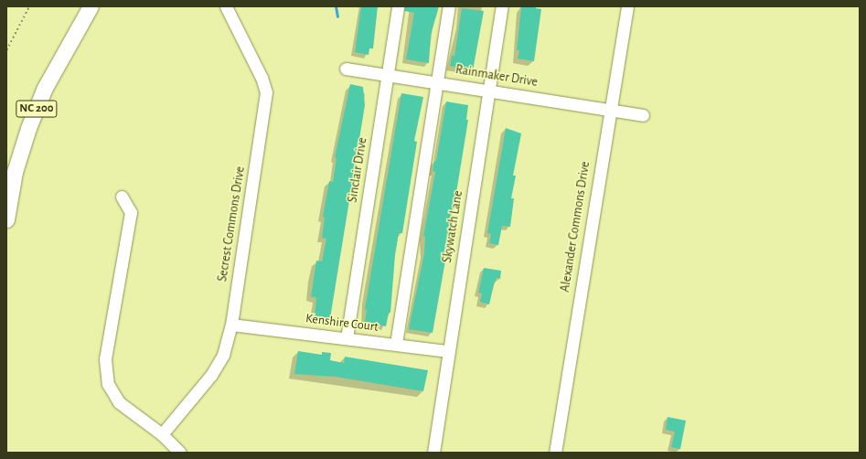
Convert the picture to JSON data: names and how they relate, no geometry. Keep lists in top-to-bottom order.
{
  "streets": {
    "main road": ["NC 200"],
    "street": [
      "Rainmaker Drive",
      "Sinclair Drive",
      "Secrest Commons Drive",
      "Skywatch Lane",
      "Alexander Commons Drive",
      "Kenshire Court"
    ]
  },
  "crossings": [
    ["Rainmaker Drive", "Sinclair Drive"],
    ["Rainmaker Drive", "Skywatch Lane"],
    ["Rainmaker Drive", "Alexander Commons Drive"],
    ["Sinclair Drive", "Kenshire Court"],
    ["Secrest Commons Drive", "Kenshire Court"],
    ["Skywatch Lane", "Kenshire Court"]
  ]
}
